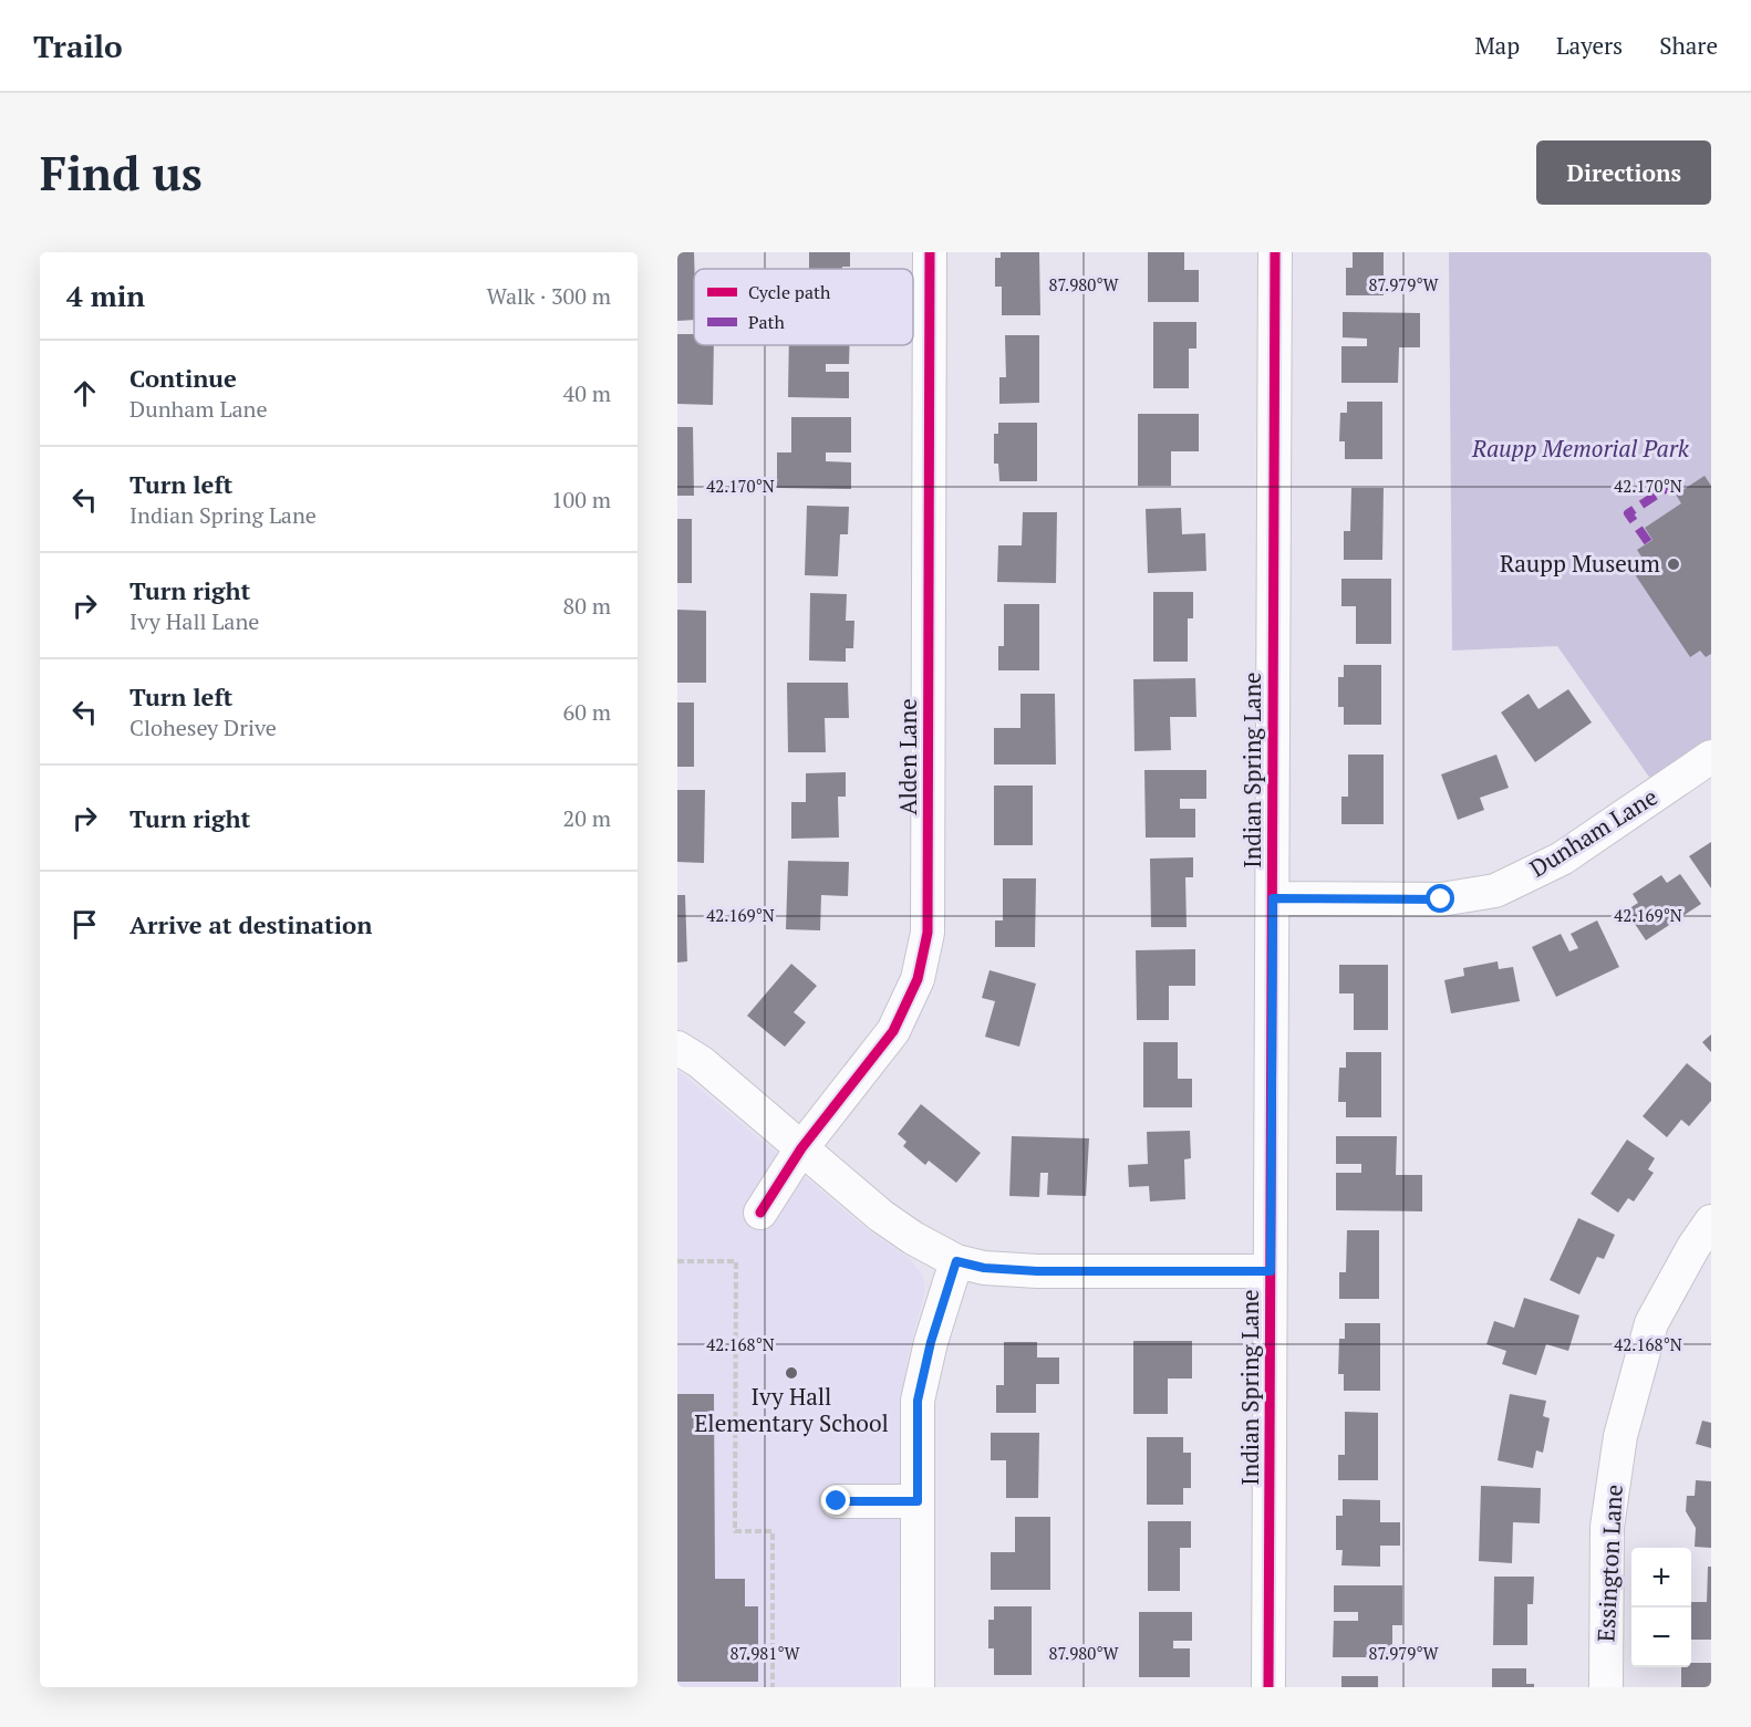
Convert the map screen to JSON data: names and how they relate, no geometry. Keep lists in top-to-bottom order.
{
  "streets": {
    "street": [
      "Alden Lane",
      "Indian Spring Lane",
      "Dunham Lane",
      "Essington Lane"
    ]
  },
  "crossings": [
    ["Indian Spring Lane", "Dunham Lane"]
  ],
  "parks": ["Raupp Memorial Park"],
  "places": ["Raupp Museum", "Ivy Hall Elementary School"],
  "legend": ["Cycle path", "Path"],
  "page": {
    "header": "Trailo",
    "nav": ["Map", "Layers", "Share"],
    "buttons": "Directions",
    "title": "Find us",
    "heading": ["4 min", "Walk · 300 m"],
    "list": [
      ["Continue", "Dunham Lane", "40 m"],
      ["Turn left", "Indian Spring Lane", "100 m"],
      ["Turn right", "Ivy Hall Lane", "80 m"],
      ["Turn left", "Clohesey Drive", "60 m"],
      ["Turn right", "20 m"],
      "Arrive at destination"
    ],
    "map_buttons": ["+", "−"]
  },
  "coordinates": [
    "87.980°W",
    "87.979°W",
    "42.170°N",
    "42.169°N",
    "42.168°N",
    "87.981°W"
  ]
}
